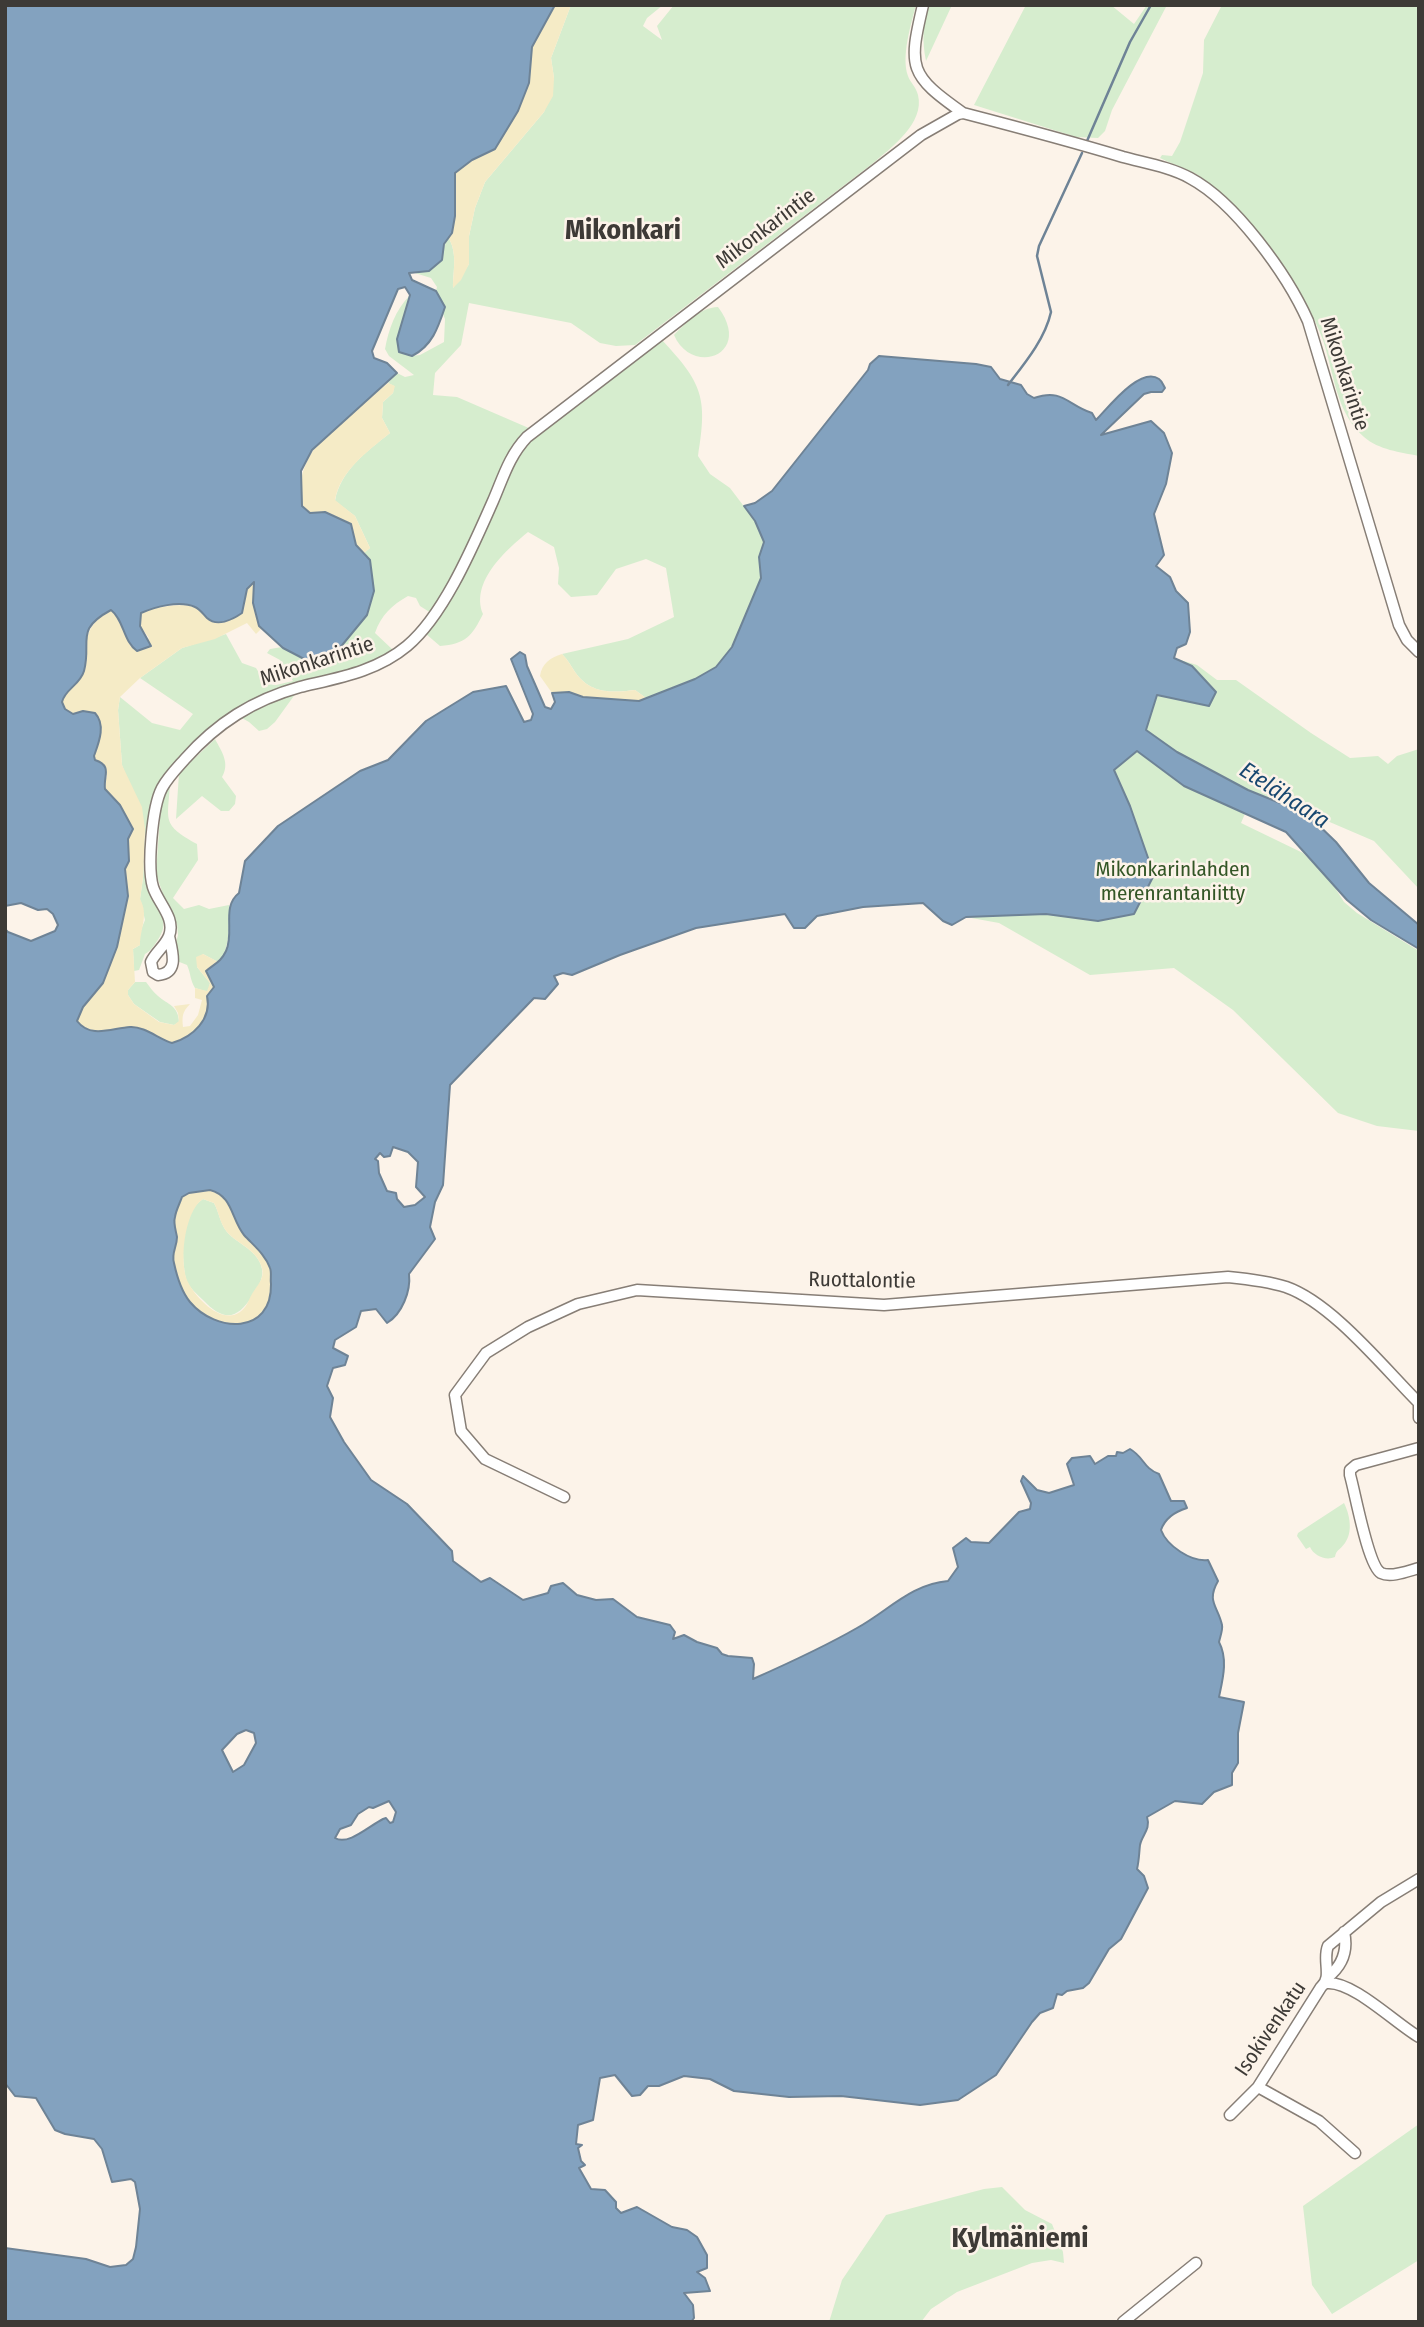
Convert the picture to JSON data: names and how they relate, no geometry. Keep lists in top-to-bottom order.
{
  "streets": {
    "street": ["Mikonkarintie", "Ruottalontie", "Isokivenkatu"]
  },
  "districts": ["Mikonkari", "Kylmäniemi"],
  "water": ["Etelähaara"],
  "parks": ["Mikonkarinlahden merenrantaniitty"]
}
